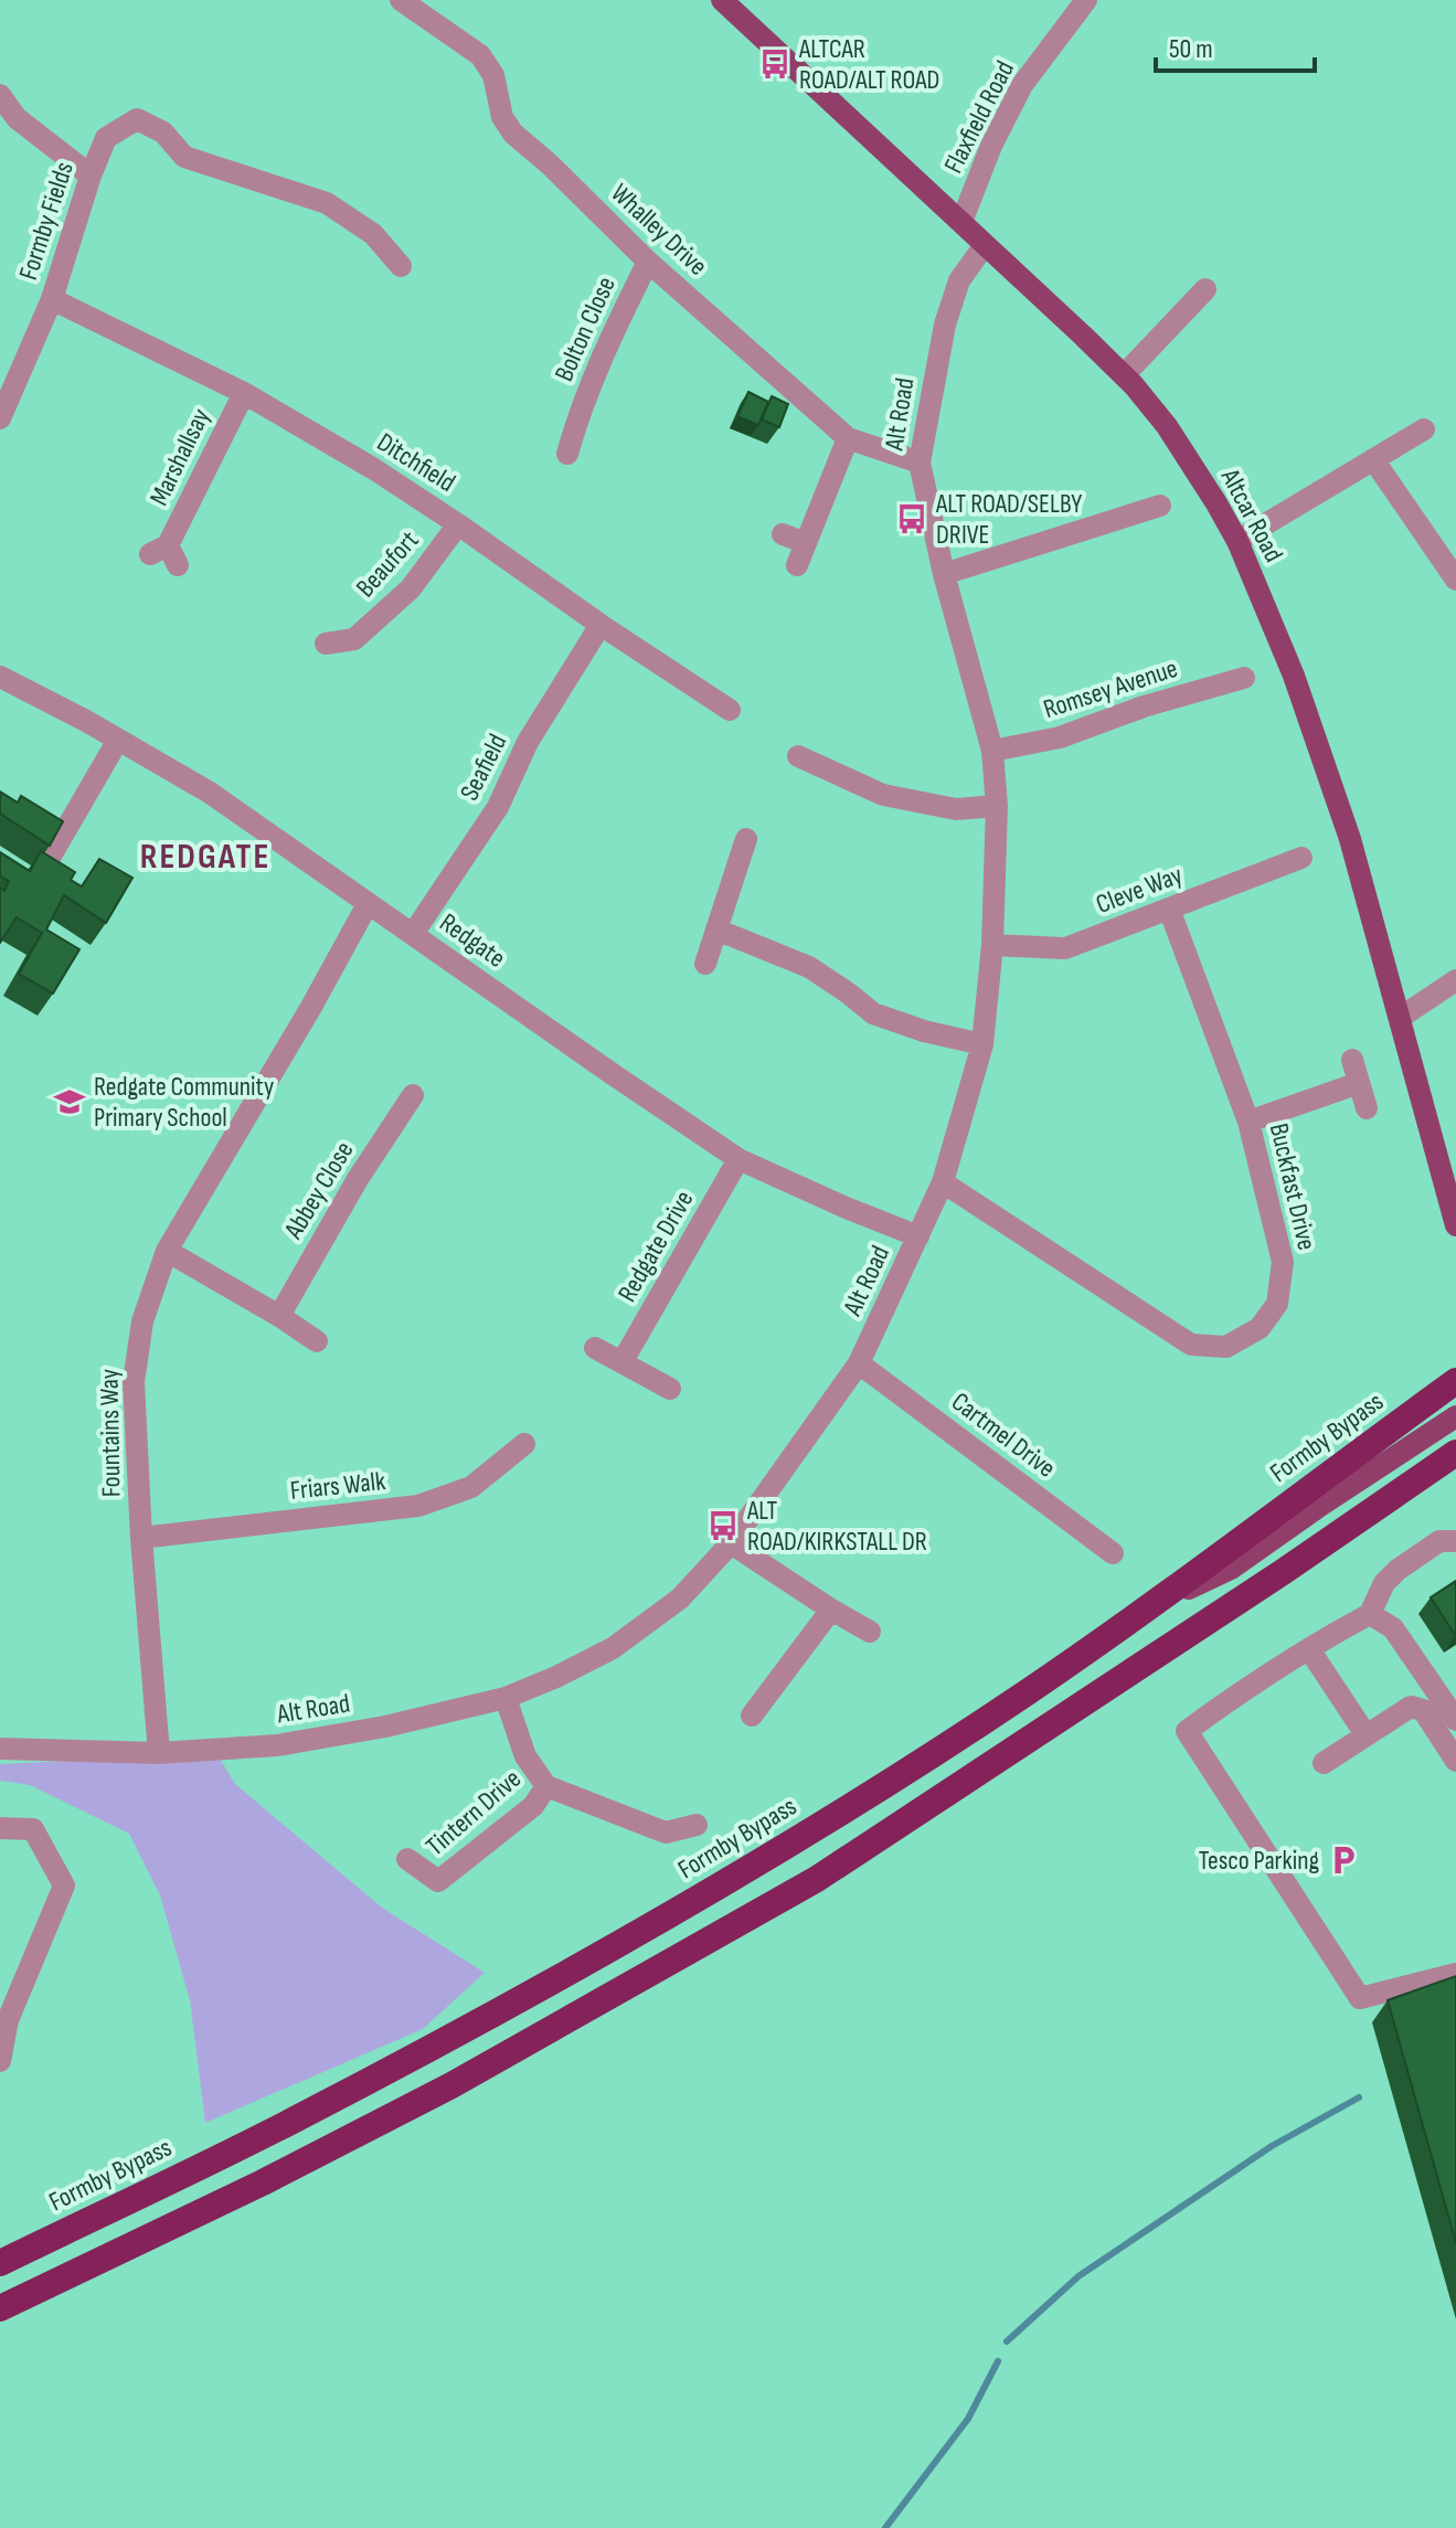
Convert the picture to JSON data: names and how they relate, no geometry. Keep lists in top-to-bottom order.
{
  "streets": {
    "highway": ["Formby Bypass"],
    "main road": ["Altcar Road"],
    "street": [
      "Flaxfield Road",
      "Formby Fields",
      "Whalley Drive",
      "Bolton Close",
      "Alt Road",
      "Marshallsay",
      "Ditchfield",
      "Beaufort",
      "Romsey Avenue",
      "Seafield",
      "Cleve Way",
      "Redgate",
      "Buckfast Drive",
      "Abbey Close",
      "Redgate Drive",
      "Fountains Way",
      "Cartmel Drive",
      "Friars Walk",
      "Tintern Drive"
    ]
  },
  "crossings": [
    ["Flaxfield Road", "Altcar Road"],
    ["Formby Fields", "Ditchfield"],
    ["Whalley Drive", "Bolton Close"],
    ["Whalley Drive", "Alt Road"],
    ["Alt Road", "Altcar Road"],
    ["Alt Road", "Romsey Avenue"],
    ["Alt Road", "Cleve Way"],
    ["Alt Road", "Redgate"],
    ["Alt Road", "Buckfast Drive"],
    ["Alt Road", "Fountains Way"],
    ["Alt Road", "Cartmel Drive"],
    ["Alt Road", "Tintern Drive"],
    ["Marshallsay", "Ditchfield"],
    ["Ditchfield", "Beaufort"],
    ["Ditchfield", "Seafield"],
    ["Seafield", "Redgate"],
    ["Cleve Way", "Buckfast Drive"],
    ["Redgate", "Redgate Drive"],
    ["Redgate", "Fountains Way"],
    ["Fountains Way", "Friars Walk"]
  ],
  "districts": ["REDGATE"],
  "places": {
    "bus stop": ["ALTCAR ROAD/ALT ROAD", "ALT ROAD/SELBY DRIVE", "ALT ROAD/KIRKSTALL DR"],
    "school or university": ["Redgate Community Primary School"],
    "parking": ["Tesco Parking"]
  },
  "scale_bar": "50 m"
}
